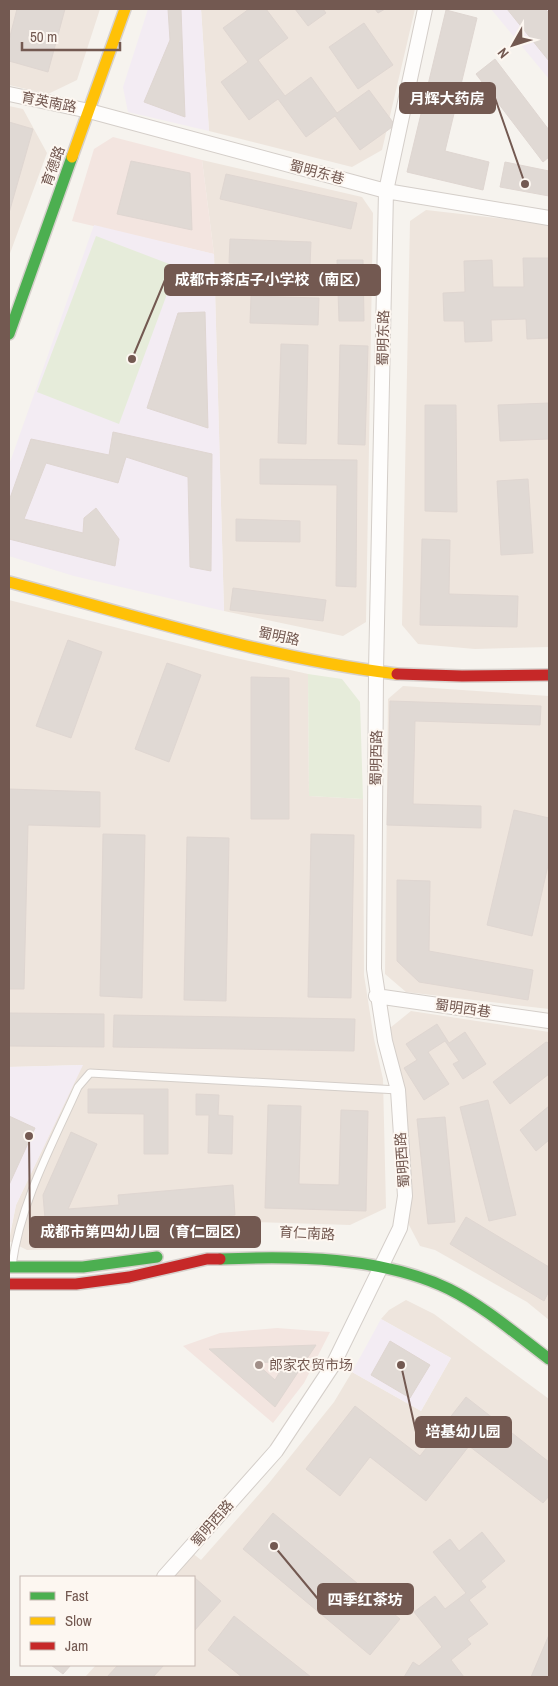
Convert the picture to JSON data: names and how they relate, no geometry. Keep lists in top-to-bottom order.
{
  "streets": {
    "street": [
      "育英南路",
      "育德路",
      "蜀明东巷",
      "蜀明东路",
      "蜀明路",
      "蜀明西路",
      "蜀明西巷",
      "育仁南路"
    ]
  },
  "crossings": [
    ["育英南路", "育德路"],
    ["育英南路", "蜀明东巷"],
    ["育德路", "蜀明东巷"],
    ["蜀明东巷", "蜀明东路"],
    ["蜀明东路", "蜀明路"],
    ["蜀明东路", "蜀明西路"],
    ["蜀明路", "蜀明西路"],
    ["蜀明西路", "蜀明西巷"],
    ["蜀明西路", "育仁南路"]
  ],
  "places": [
    "月辉大药房",
    "成都市茶店子小学校（南区）",
    "成都市第四幼儿园（育仁园区）",
    "郎家农贸市场",
    "培基幼儿园",
    "四季红茶坊"
  ],
  "legend": ["Fast", "Slow", "Jam"],
  "scale_bar": "50 m",
  "north": "bottom left"
}
